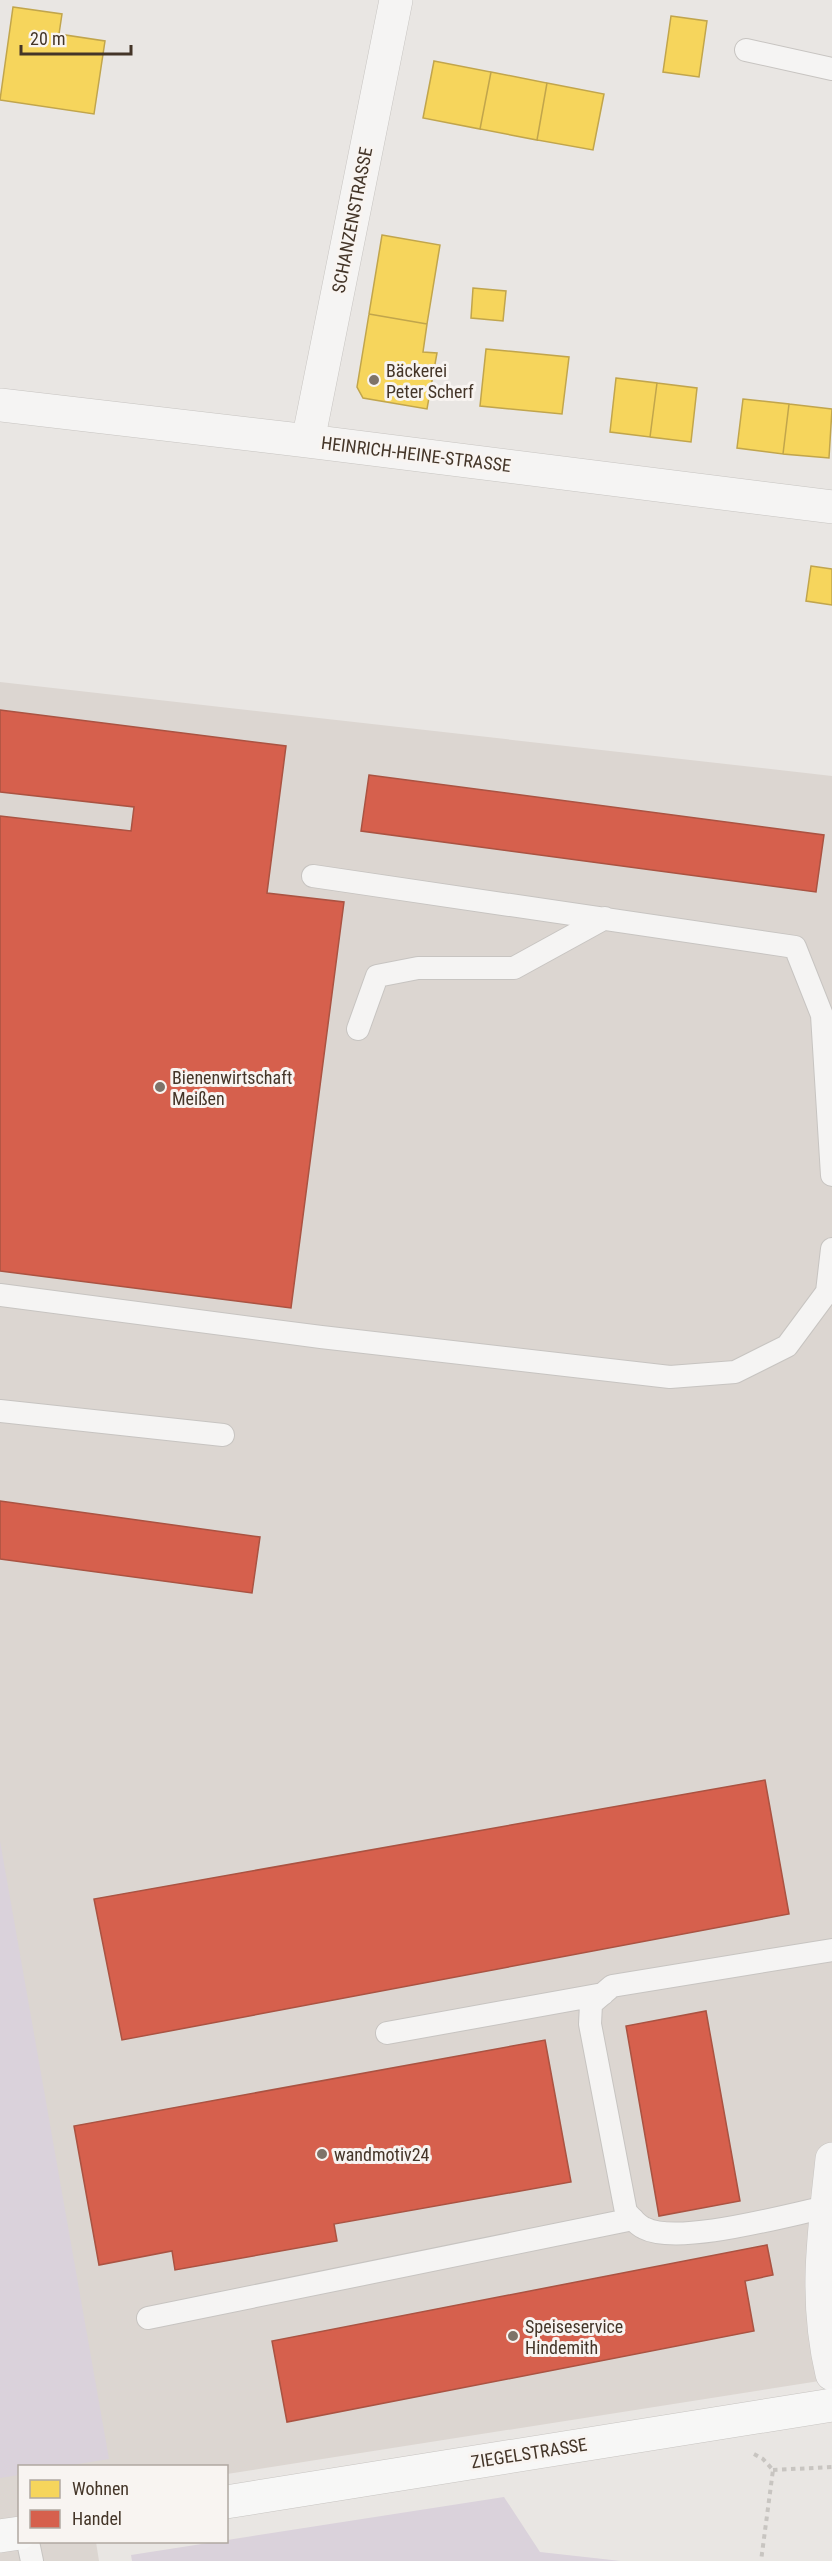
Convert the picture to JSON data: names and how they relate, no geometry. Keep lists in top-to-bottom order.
{
  "streets": {
    "street": ["SCHANZENSTRASSE", "HEINRICH-HEINE-STRASSE", "ZIEGELSTRASSE"]
  },
  "crossings": [
    ["SCHANZENSTRASSE", "HEINRICH-HEINE-STRASSE"]
  ],
  "places": [
    "Bäckerei Peter Scherf",
    "Bienenwirtschaft Meißen",
    "wandmotiv24",
    "Speiseservice Hindemith"
  ],
  "legend": ["Wohnen", "Handel"],
  "scale_bar": "20 m"
}
